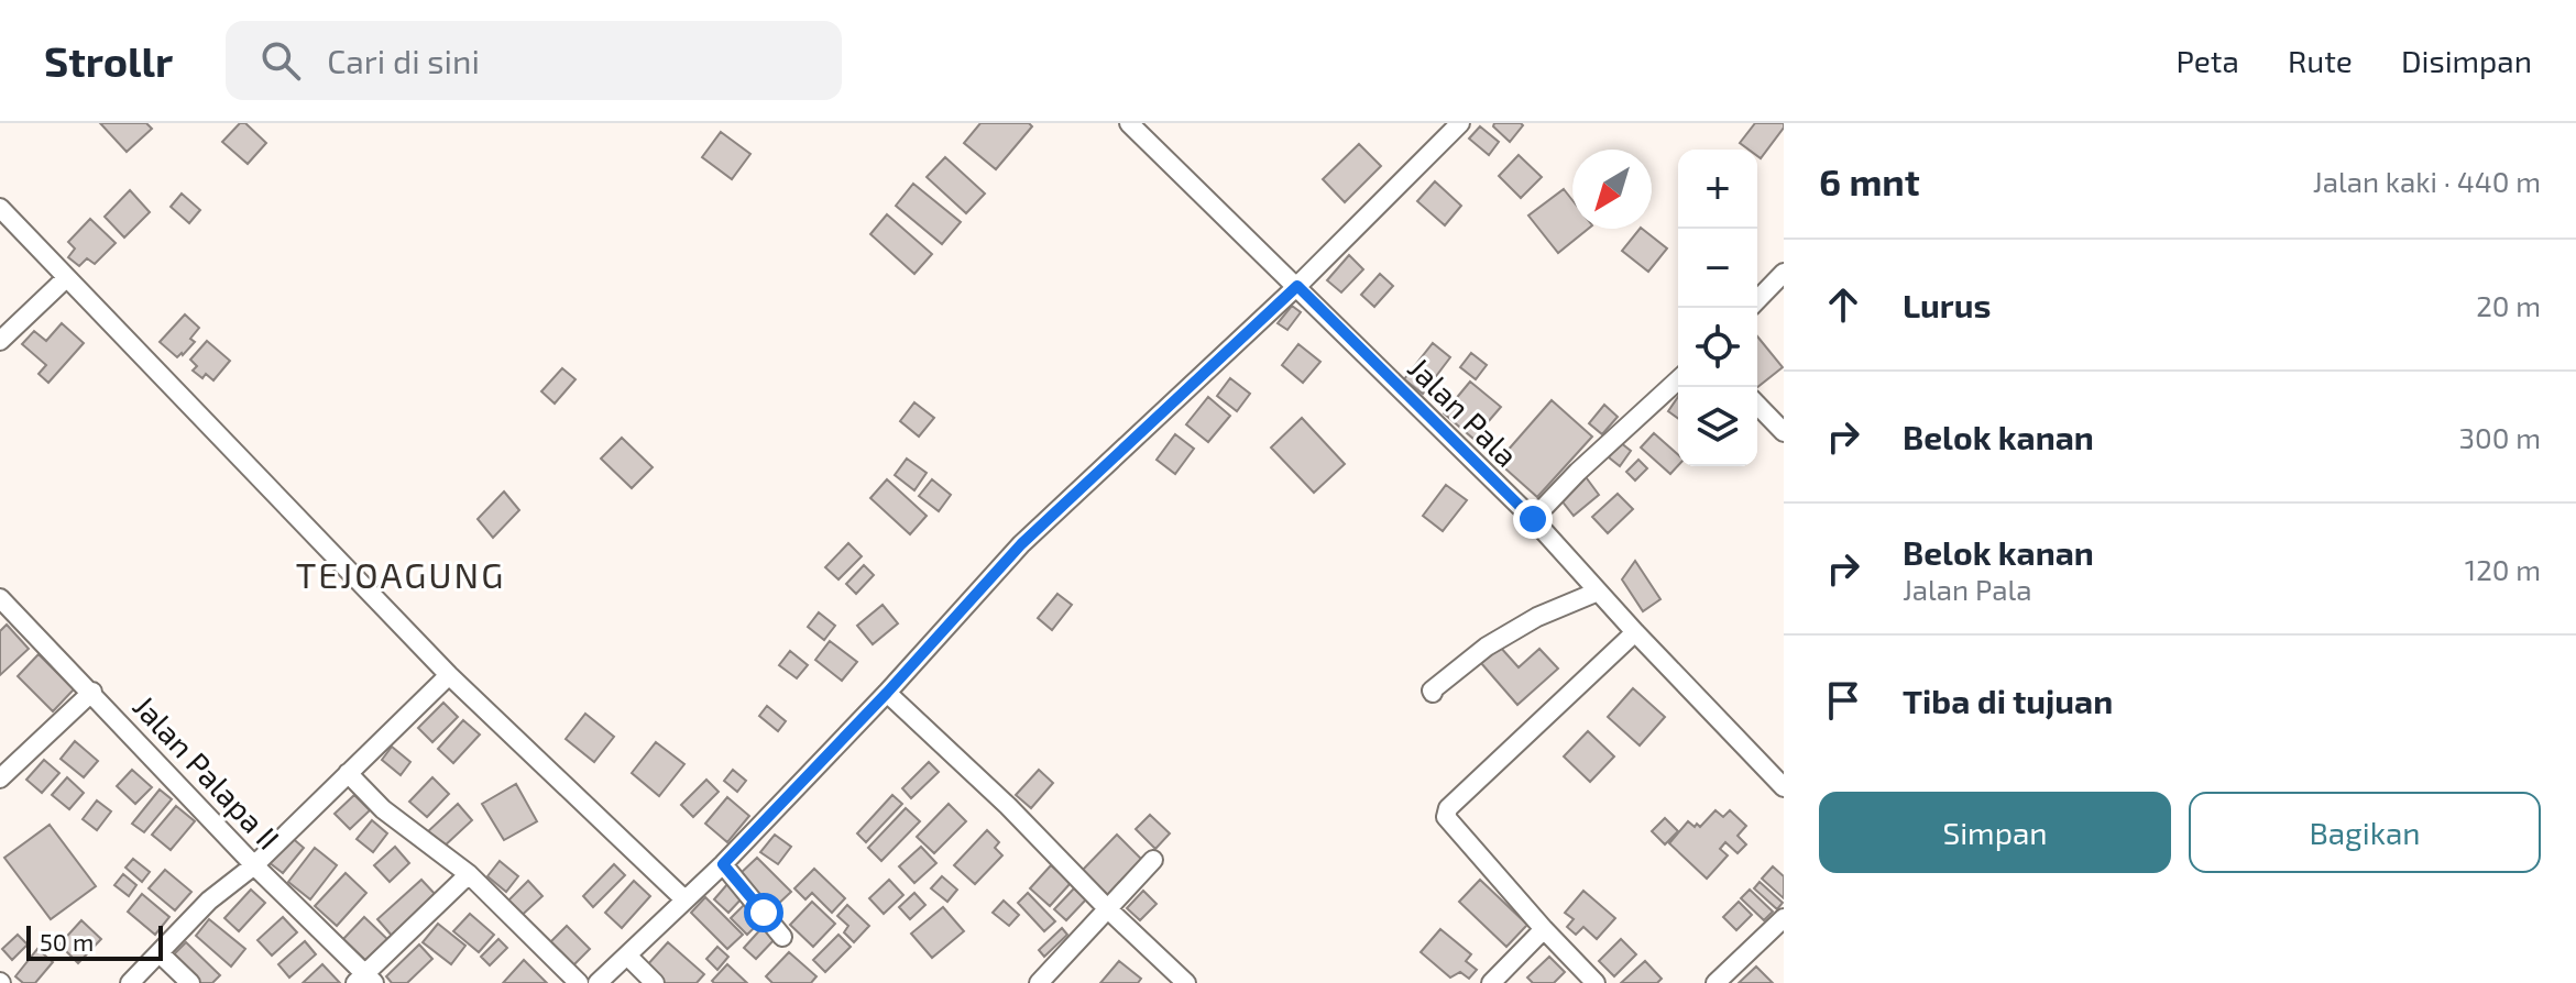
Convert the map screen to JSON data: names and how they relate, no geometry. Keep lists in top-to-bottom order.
{
  "streets": {
    "street": ["Jalan Pala", "Jalan Palapa II"]
  },
  "districts": ["TEJOAGUNG"],
  "scale_bar": "50 m",
  "north": "bottom left",
  "page": {
    "header": "Strollr",
    "search": "Cari di sini",
    "nav": ["Peta", "Rute", "Disimpan"],
    "heading": ["6 mnt", "Jalan kaki · 440 m"],
    "map_buttons": ["+", "−"],
    "list": [
      ["Lurus", "20 m"],
      ["Belok kanan", "300 m"],
      ["Belok kanan", "Jalan Pala", "120 m"],
      "Tiba di tujuan"
    ],
    "buttons": ["Simpan", "Bagikan"],
    "scale": "50 m"
  }
}
